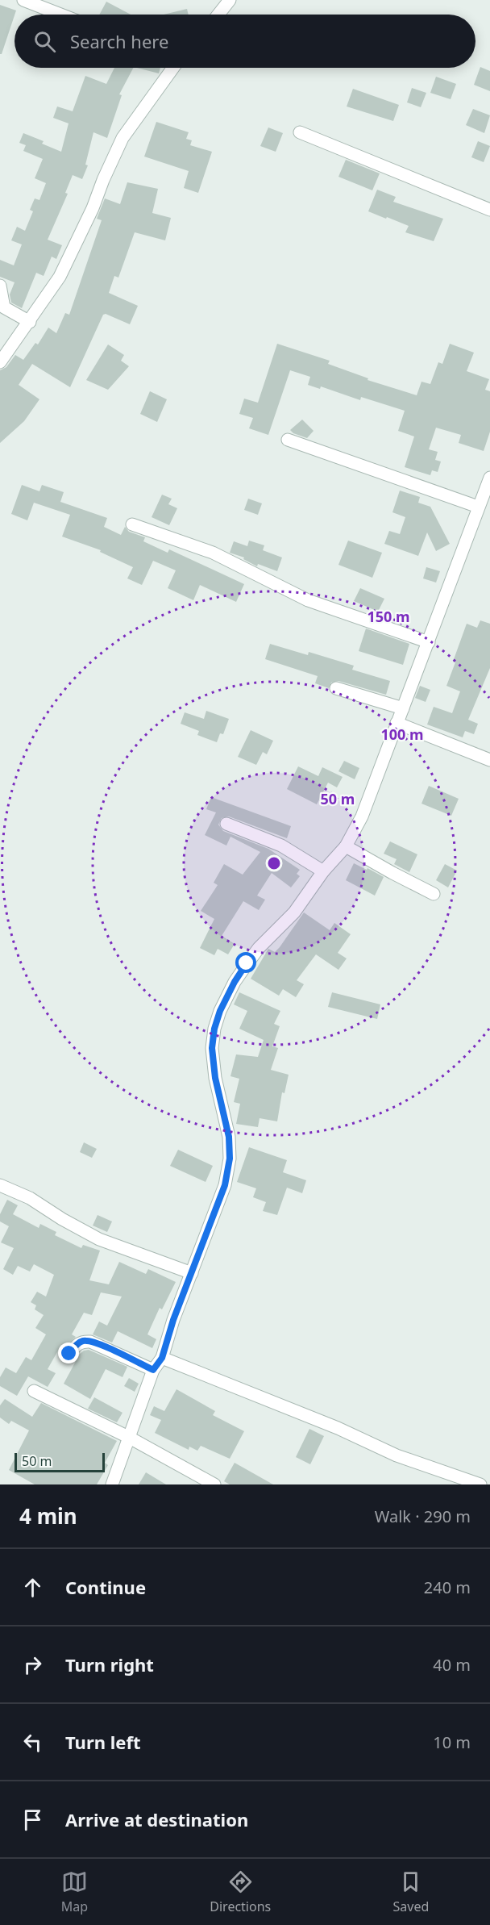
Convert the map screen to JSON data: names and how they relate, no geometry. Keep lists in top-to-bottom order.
{
  "scale_bar": "50 m",
  "page": {
    "search": "Search here",
    "scale": "50 m",
    "heading": ["4 min", "Walk · 290 m"],
    "list": [
      ["Continue", "240 m"],
      ["Turn right", "40 m"],
      ["Turn left", "10 m"],
      "Arrive at destination"
    ],
    "nav": ["Map", "Directions", "Saved"]
  },
  "rings": ["150 m", "100 m", "50 m"]
}
